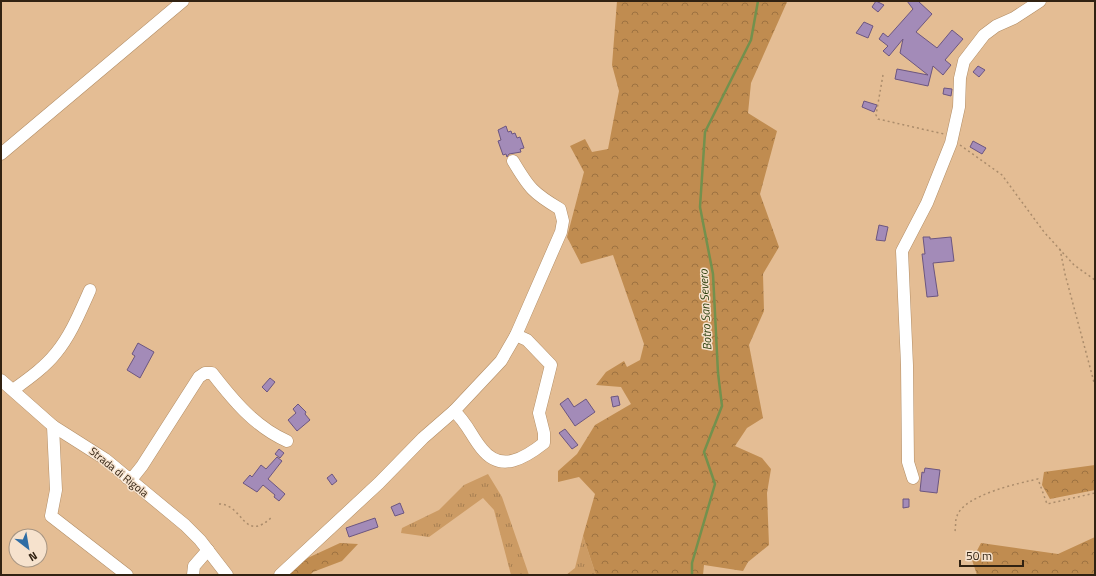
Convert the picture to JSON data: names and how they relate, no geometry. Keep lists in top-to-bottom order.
{
  "streets": {
    "street": ["Strada di Rigola"]
  },
  "water": ["Botro San Severo"],
  "scale_bar": "50 m",
  "north": "bottom right"
}
